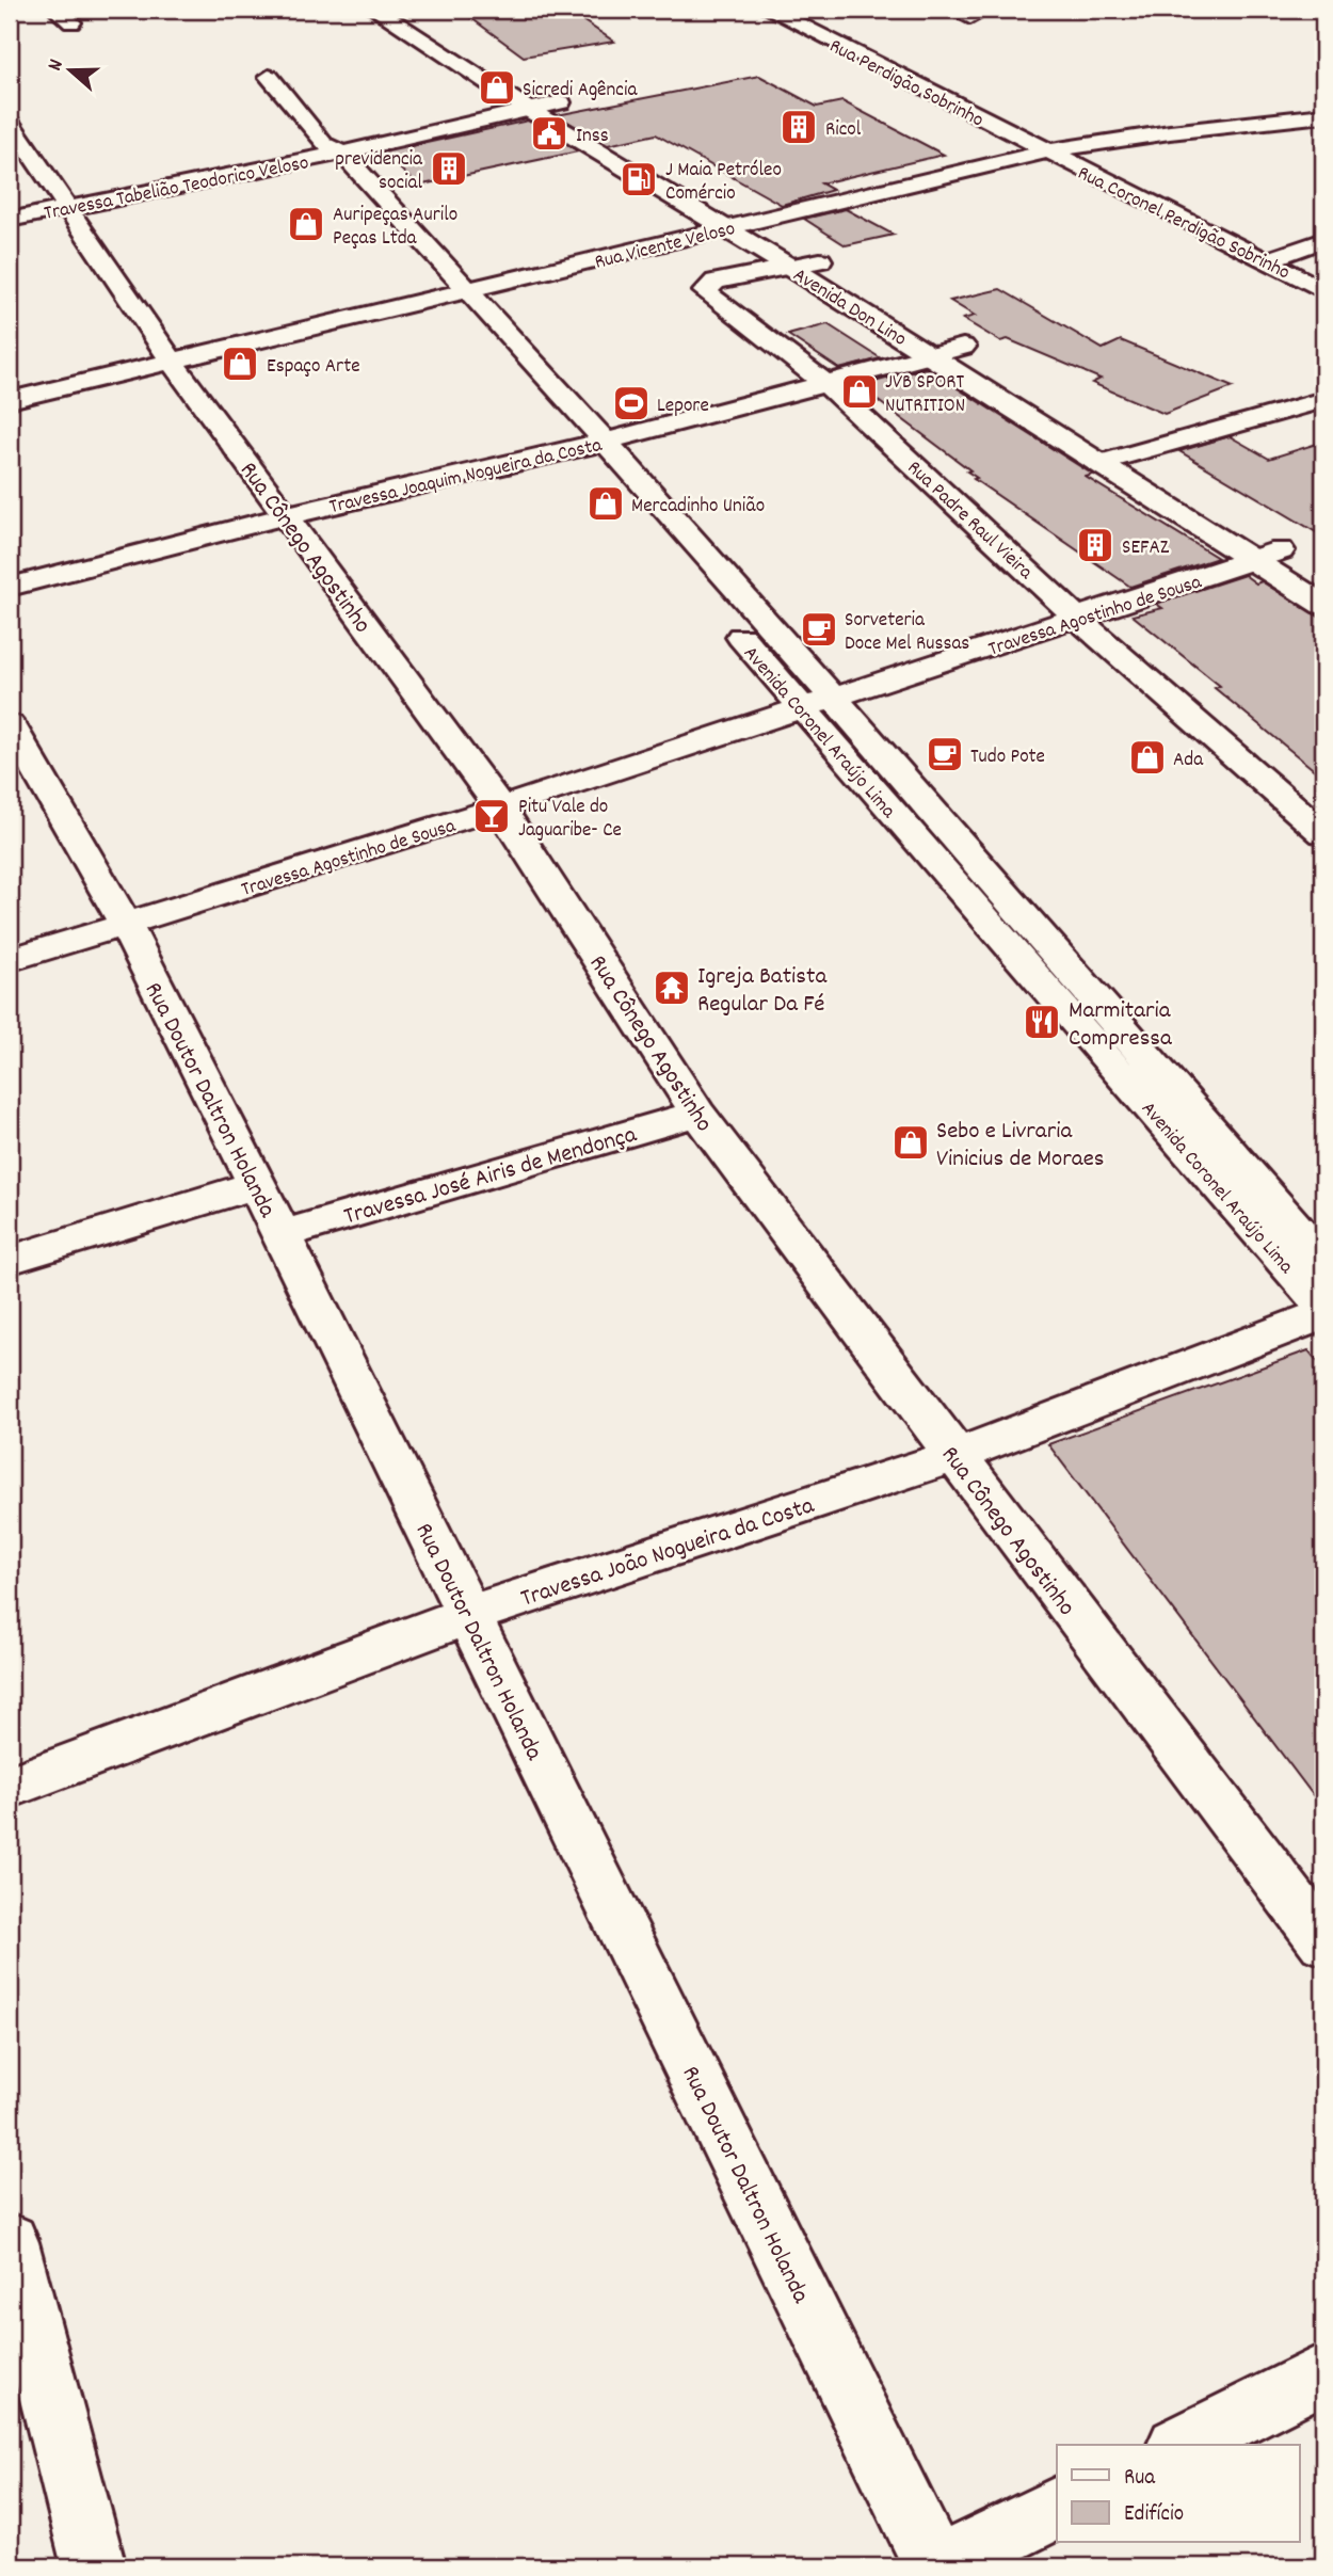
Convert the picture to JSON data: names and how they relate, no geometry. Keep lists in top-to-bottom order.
{
  "streets": {
    "street": [
      "Rua Perdigão Sobrinho",
      "Travessa Tabelião Teodorico Veloso",
      "Rua Coronel Perdigão Sobrinho",
      "Rua Vicente Veloso",
      "Avenida Don Lino",
      "Travessa Joaquim Nogueira da Costa",
      "Rua Padre Raul Vieira",
      "Rua Cônego Agostinho",
      "Travessa Agostinho de Sousa",
      "Avenida Coronel Araújo Lima",
      "Rua Doutor Daltron Holanda",
      "Travessa José Airis de Mendonça",
      "Travessa João Nogueira da Costa"
    ]
  },
  "crossings": [
    ["Rua Perdigão Sobrinho", "Rua Coronel Perdigão Sobrinho"],
    ["Rua Perdigão Sobrinho", "Rua Vicente Veloso"],
    ["Travessa Tabelião Teodorico Veloso", "Avenida Don Lino"],
    ["Travessa Tabelião Teodorico Veloso", "Rua Cônego Agostinho"],
    ["Travessa Tabelião Teodorico Veloso", "Avenida Coronel Araújo Lima"],
    ["Rua Coronel Perdigão Sobrinho", "Rua Vicente Veloso"],
    ["Rua Vicente Veloso", "Avenida Don Lino"],
    ["Rua Vicente Veloso", "Rua Cônego Agostinho"],
    ["Rua Vicente Veloso", "Avenida Coronel Araújo Lima"],
    ["Avenida Don Lino", "Travessa Joaquim Nogueira da Costa"],
    ["Avenida Don Lino", "Rua Padre Raul Vieira"],
    ["Avenida Don Lino", "Travessa Agostinho de Sousa"],
    ["Travessa Joaquim Nogueira da Costa", "Rua Padre Raul Vieira"],
    ["Travessa Joaquim Nogueira da Costa", "Rua Cônego Agostinho"],
    ["Travessa Joaquim Nogueira da Costa", "Avenida Coronel Araújo Lima"],
    ["Rua Padre Raul Vieira", "Travessa Agostinho de Sousa"],
    ["Rua Cônego Agostinho", "Travessa Agostinho de Sousa"],
    ["Rua Cônego Agostinho", "Travessa José Airis de Mendonça"],
    ["Rua Cônego Agostinho", "Travessa João Nogueira da Costa"],
    ["Travessa Agostinho de Sousa", "Avenida Coronel Araújo Lima"],
    ["Travessa Agostinho de Sousa", "Rua Doutor Daltron Holanda"],
    ["Rua Doutor Daltron Holanda", "Travessa José Airis de Mendonça"],
    ["Rua Doutor Daltron Holanda", "Travessa João Nogueira da Costa"]
  ],
  "places": {
    "shop": [
      "Sicredi Agência",
      "Auripeças Aurilo Peças Ltda",
      "Espaço Arte",
      "JVB SPORT NUTRITION",
      "Mercadinho União",
      "Ada",
      "Sebo e Livraria Vinicius de Moraes"
    ],
    "building": ["Ricol", "previdencia social", "SEFAZ"],
    "public building": ["Inss"],
    "fuel station": ["J Maia Petróleo Comércio"],
    "sports": ["Lepore"],
    "cafe": ["Sorveteria Doce Mel Russas", "Tudo Pote"],
    "bar": ["Pitu Vale do Jaguaribe- Ce"],
    "temple": ["Igreja Batista Regular Da Fé"],
    "restaurant": ["Marmitaria Compressa"]
  },
  "legend": ["Rua", "Edifício"],
  "north": "left"
}
